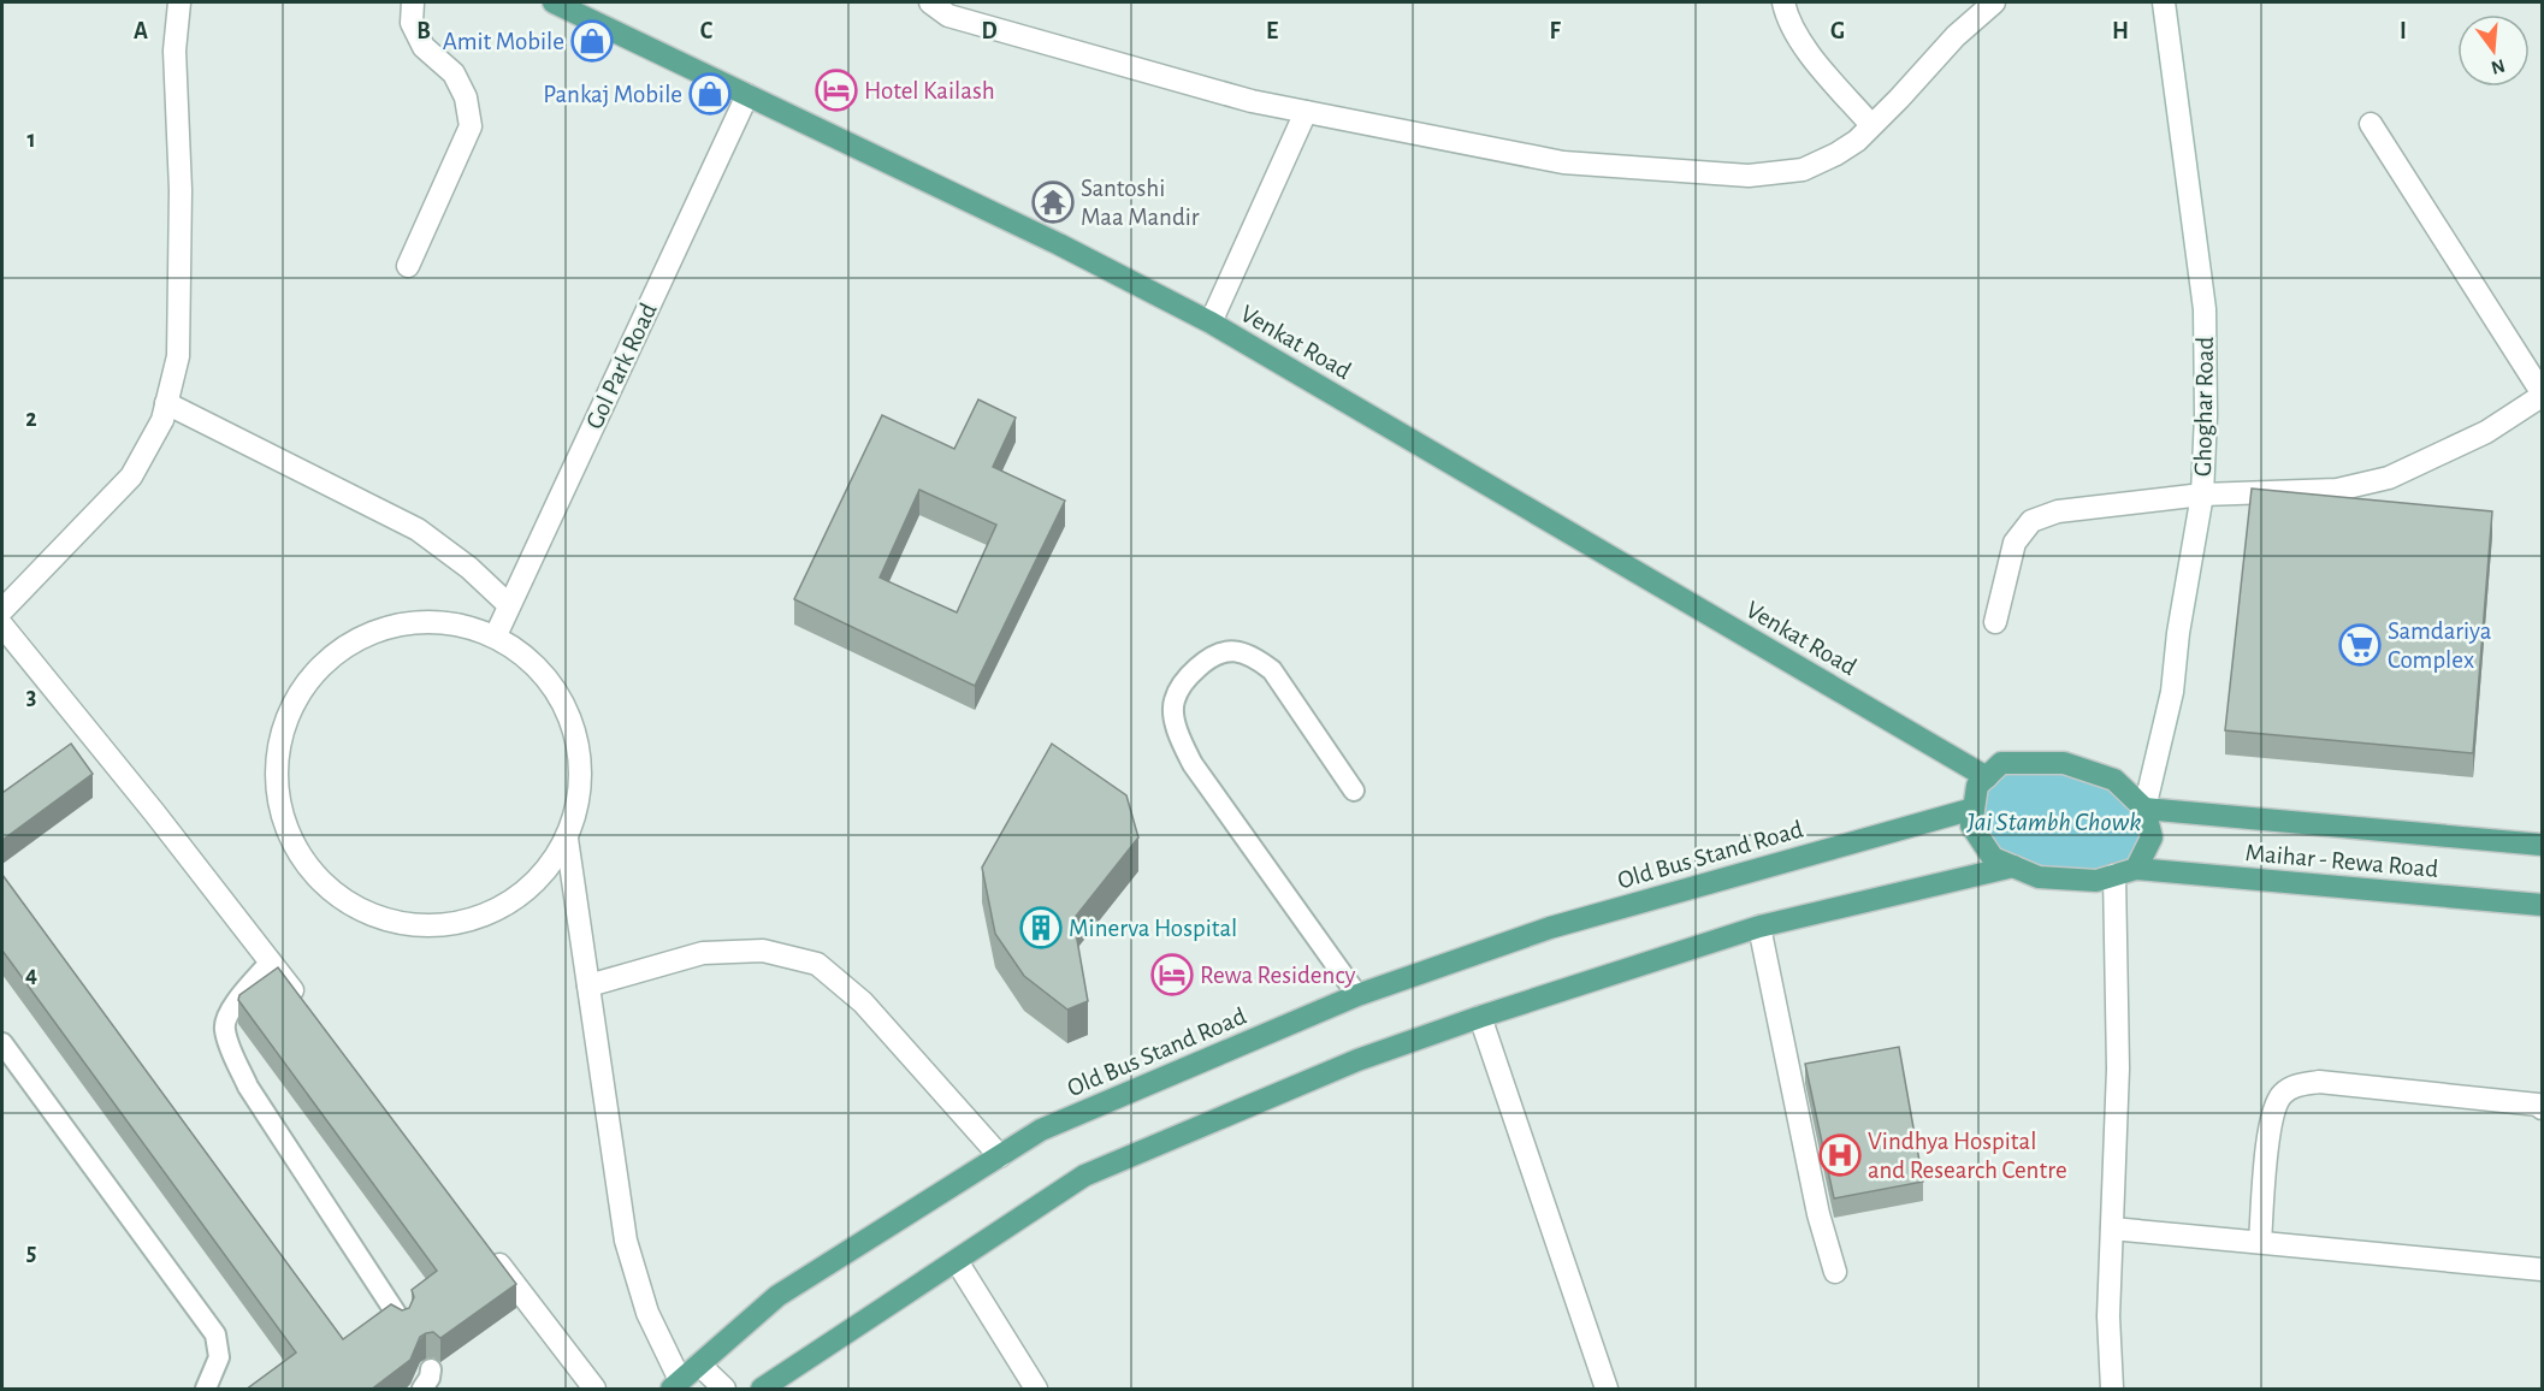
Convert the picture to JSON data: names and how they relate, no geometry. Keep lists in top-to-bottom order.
{
  "streets": {
    "main road": ["Venkat Road", "Old Bus Stand Road", "Maihar - Rewa Road"],
    "street": ["Gol Park Road", "Ghoghar Road"]
  },
  "crossings": [
    ["Venkat Road", "Gol Park Road"],
    ["Venkat Road", "Ghoghar Road"],
    ["Venkat Road", "Old Bus Stand Road"],
    ["Venkat Road", "Maihar - Rewa Road"],
    ["Ghoghar Road", "Old Bus Stand Road"],
    ["Ghoghar Road", "Maihar - Rewa Road"],
    ["Old Bus Stand Road", "Maihar - Rewa Road"]
  ],
  "water": ["Jai Stambh Chowk"],
  "places": {
    "shop": ["Amit Mobile", "Pankaj Mobile"],
    "hotel": ["Hotel Kailash", "Rewa Residency"],
    "temple": ["Santoshi Maa Mandir"],
    "supermarket": ["Samdariya Complex"],
    "building": ["Minerva Hospital"],
    "hospital": ["Vindhya Hospital and Research Centre"]
  },
  "north": "bottom",
  "grid": {
    "columns": [
      "A",
      "B",
      "C",
      "D",
      "E",
      "F",
      "G",
      "H",
      "I"
    ],
    "rows": [
      "1",
      "2",
      "3",
      "4",
      "5"
    ]
  }
}
